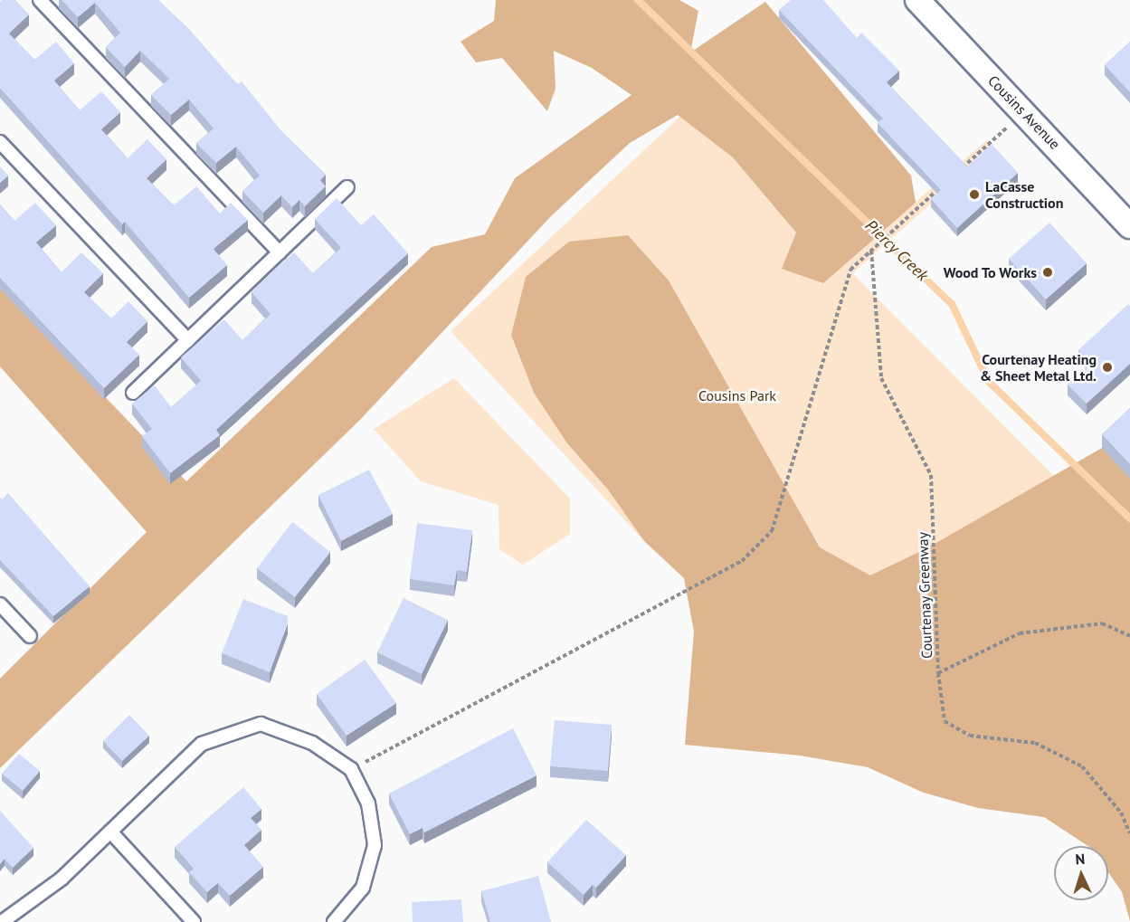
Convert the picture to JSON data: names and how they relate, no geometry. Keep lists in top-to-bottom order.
{
  "streets": {
    "street": ["Cousins Avenue"],
    "path": ["Courtenay Greenway"]
  },
  "water": ["Piercy Creek"],
  "parks": ["Cousins Park"],
  "places": ["LaCasse Construction", "Wood To Works", "Courtenay Heating & Sheet Metal Ltd."],
  "north": "top"
}
